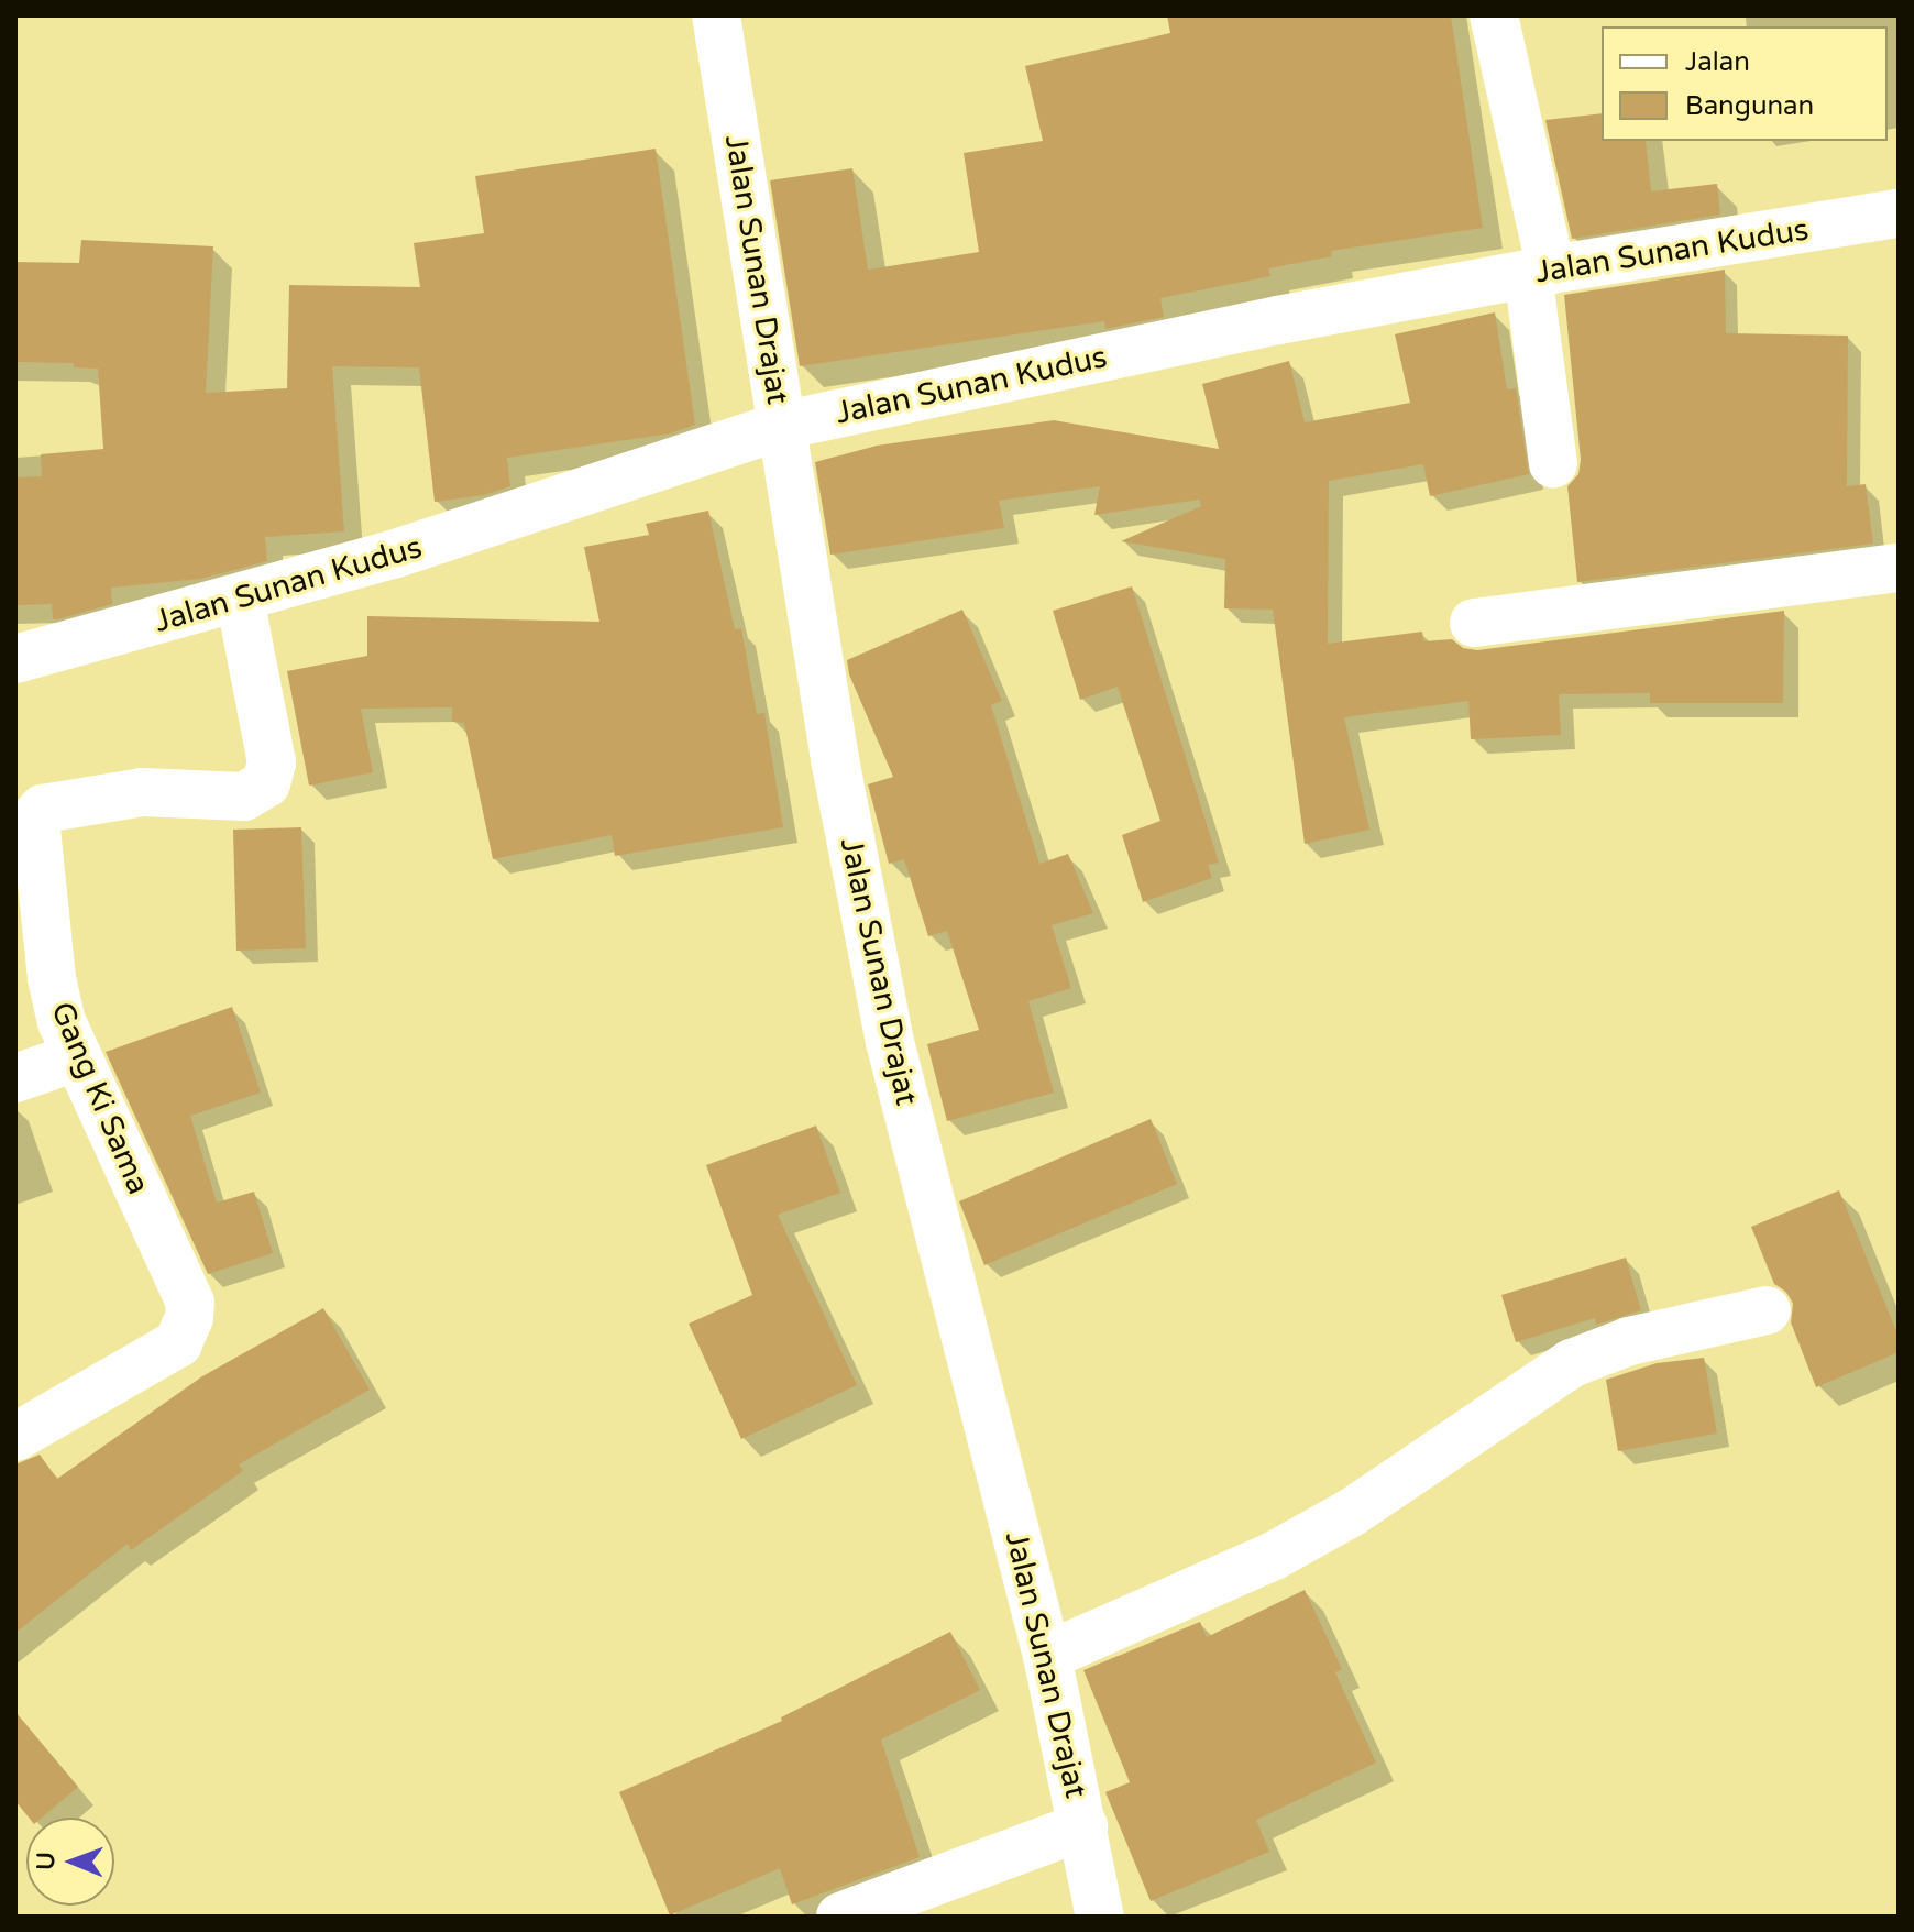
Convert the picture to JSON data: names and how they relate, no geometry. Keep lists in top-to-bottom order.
{
  "streets": {
    "street": ["Jalan Sunan Kudus", "Jalan Sunan Drajat", "Gang Ki Sama"]
  },
  "crossings": [
    ["Jalan Sunan Kudus", "Jalan Sunan Drajat"],
    ["Jalan Sunan Kudus", "Gang Ki Sama"]
  ],
  "legend": ["Jalan", "Bangunan"],
  "north": "left"
}
